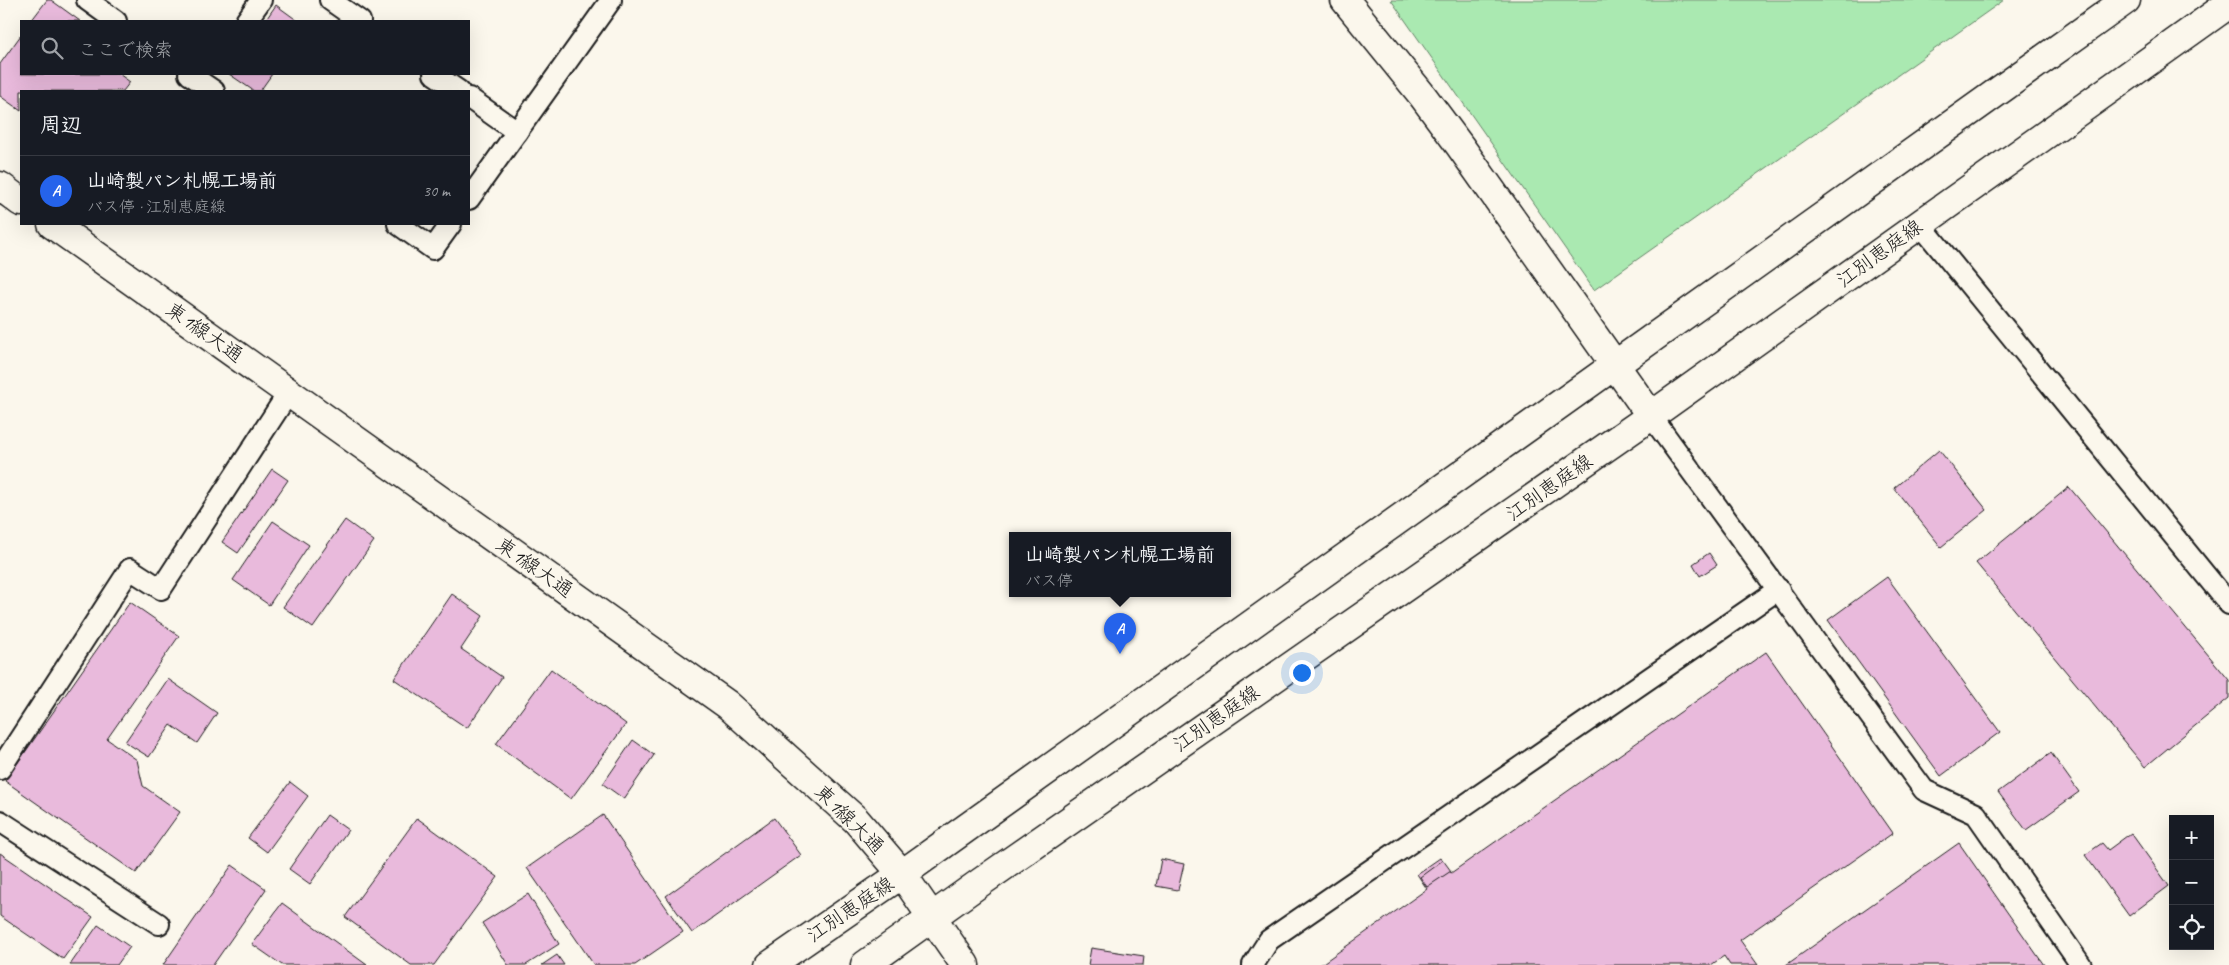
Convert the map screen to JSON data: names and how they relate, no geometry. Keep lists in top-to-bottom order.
{
  "streets": {
    "main road": ["江別恵庭線", "東1線大通"]
  },
  "crossings": [
    ["江別恵庭線", "東1線大通"]
  ],
  "page": {
    "search": "ここで検索",
    "heading": "周辺",
    "list": [
      {
        "mark": "A",
        "name": "山崎製パン札幌工場前",
        "note": "バス停 · 江別恵庭線",
        "value": "30 m"
      }
    ],
    "popup": ["山崎製パン札幌工場前", "バス停"],
    "pins": "A",
    "map_buttons": ["+", "−"]
  }
}
